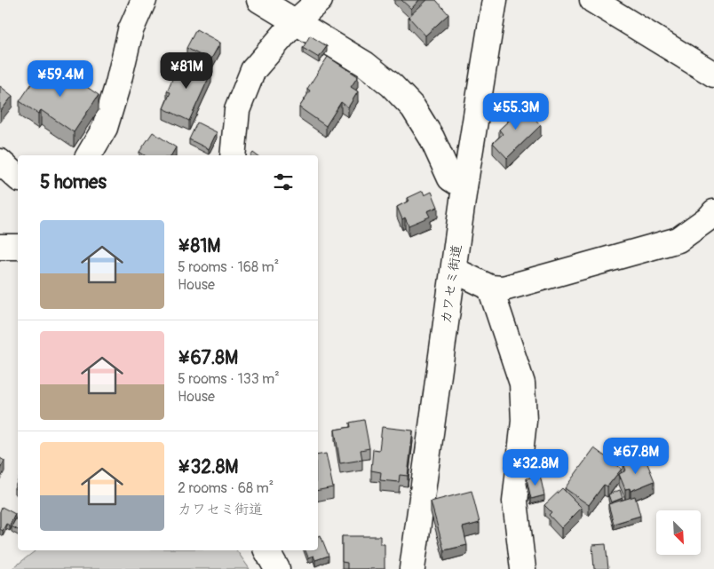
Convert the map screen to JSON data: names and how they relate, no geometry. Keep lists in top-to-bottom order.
{
  "streets": {
    "street": ["カワセミ街道"]
  },
  "north": "bottom right",
  "page": {
    "price": [
      "¥81M",
      "¥59.4M",
      "¥55.3M",
      "¥67.8M",
      "¥32.8M"
    ],
    "heading": "5 homes",
    "list": [
      {
        "name": "¥81M",
        "note": "5 rooms · 168 m² · House"
      },
      {
        "name": "¥67.8M",
        "note": "5 rooms · 133 m² · House"
      },
      {
        "name": "¥32.8M",
        "note": "2 rooms · 68 m² · カワセミ街道"
      }
    ]
  }
}
